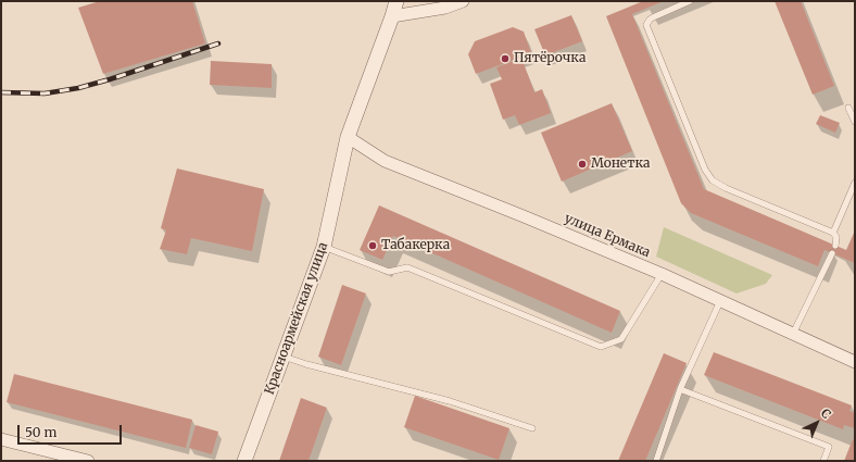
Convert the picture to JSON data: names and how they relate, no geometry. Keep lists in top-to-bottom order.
{
  "streets": {
    "street": ["улица Ермака", "Красноармейская улица"]
  },
  "crossings": [
    ["улица Ермака", "Красноармейская улица"]
  ],
  "places": ["Пятёрочка", "Монетка", "Табакерка"],
  "scale_bar": "50 m",
  "north": "top right"
}
